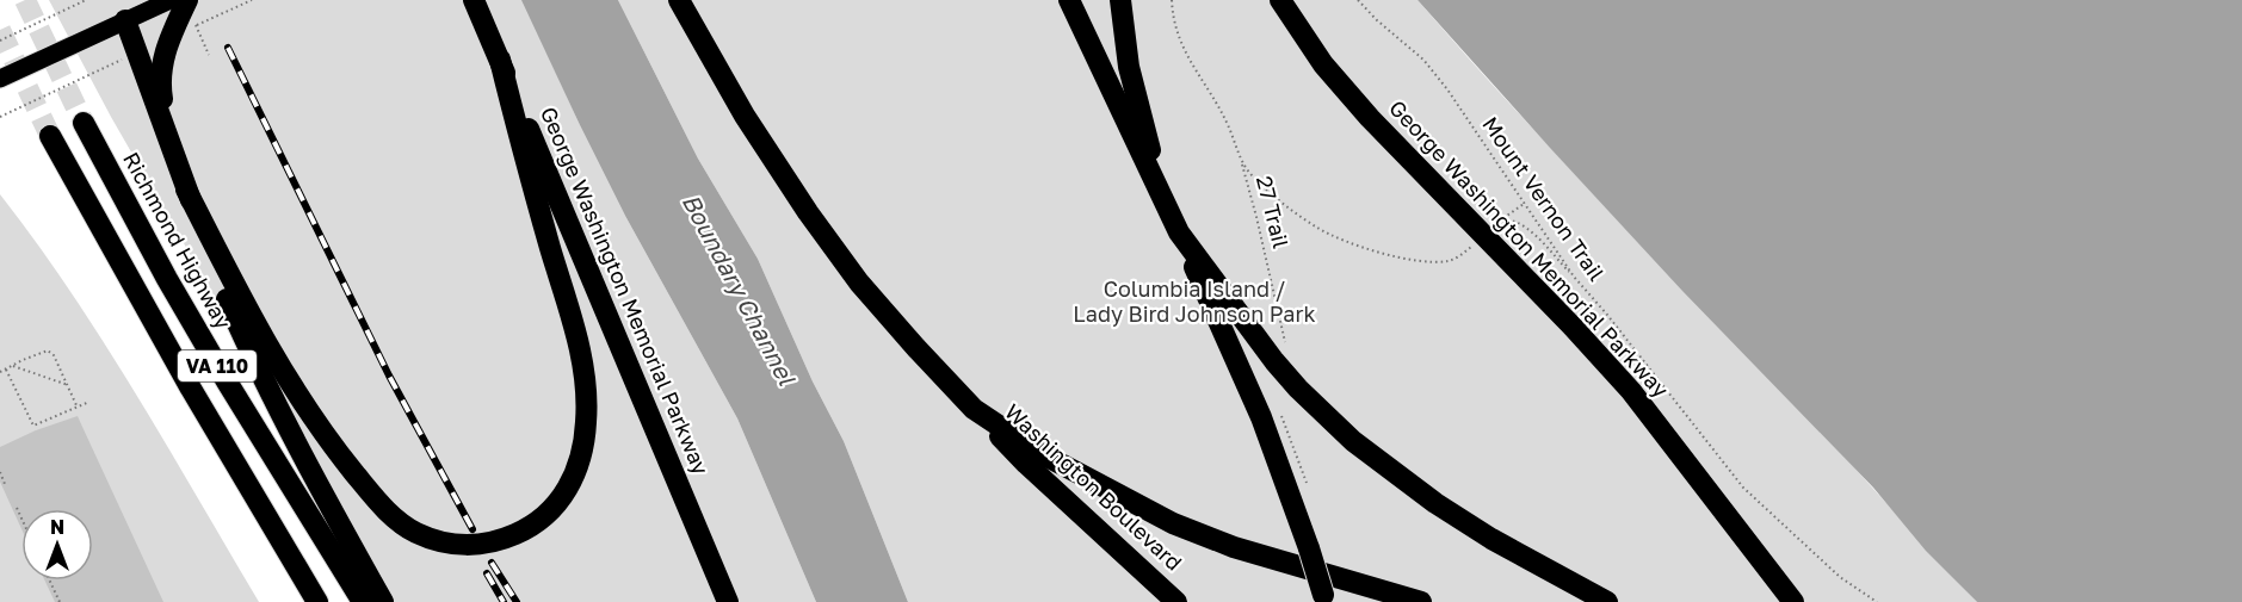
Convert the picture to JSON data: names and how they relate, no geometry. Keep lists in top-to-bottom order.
{
  "streets": {
    "highway": [
      "Richmond Highway",
      "George Washington Memorial Parkway",
      "VA 110",
      "Washington Boulevard"
    ],
    "path": ["Mount Vernon Trail", "27 Trail"]
  },
  "water": ["Boundary Channel"],
  "parks": ["Columbia Island / Lady Bird Johnson Park"],
  "north": "top"
}
